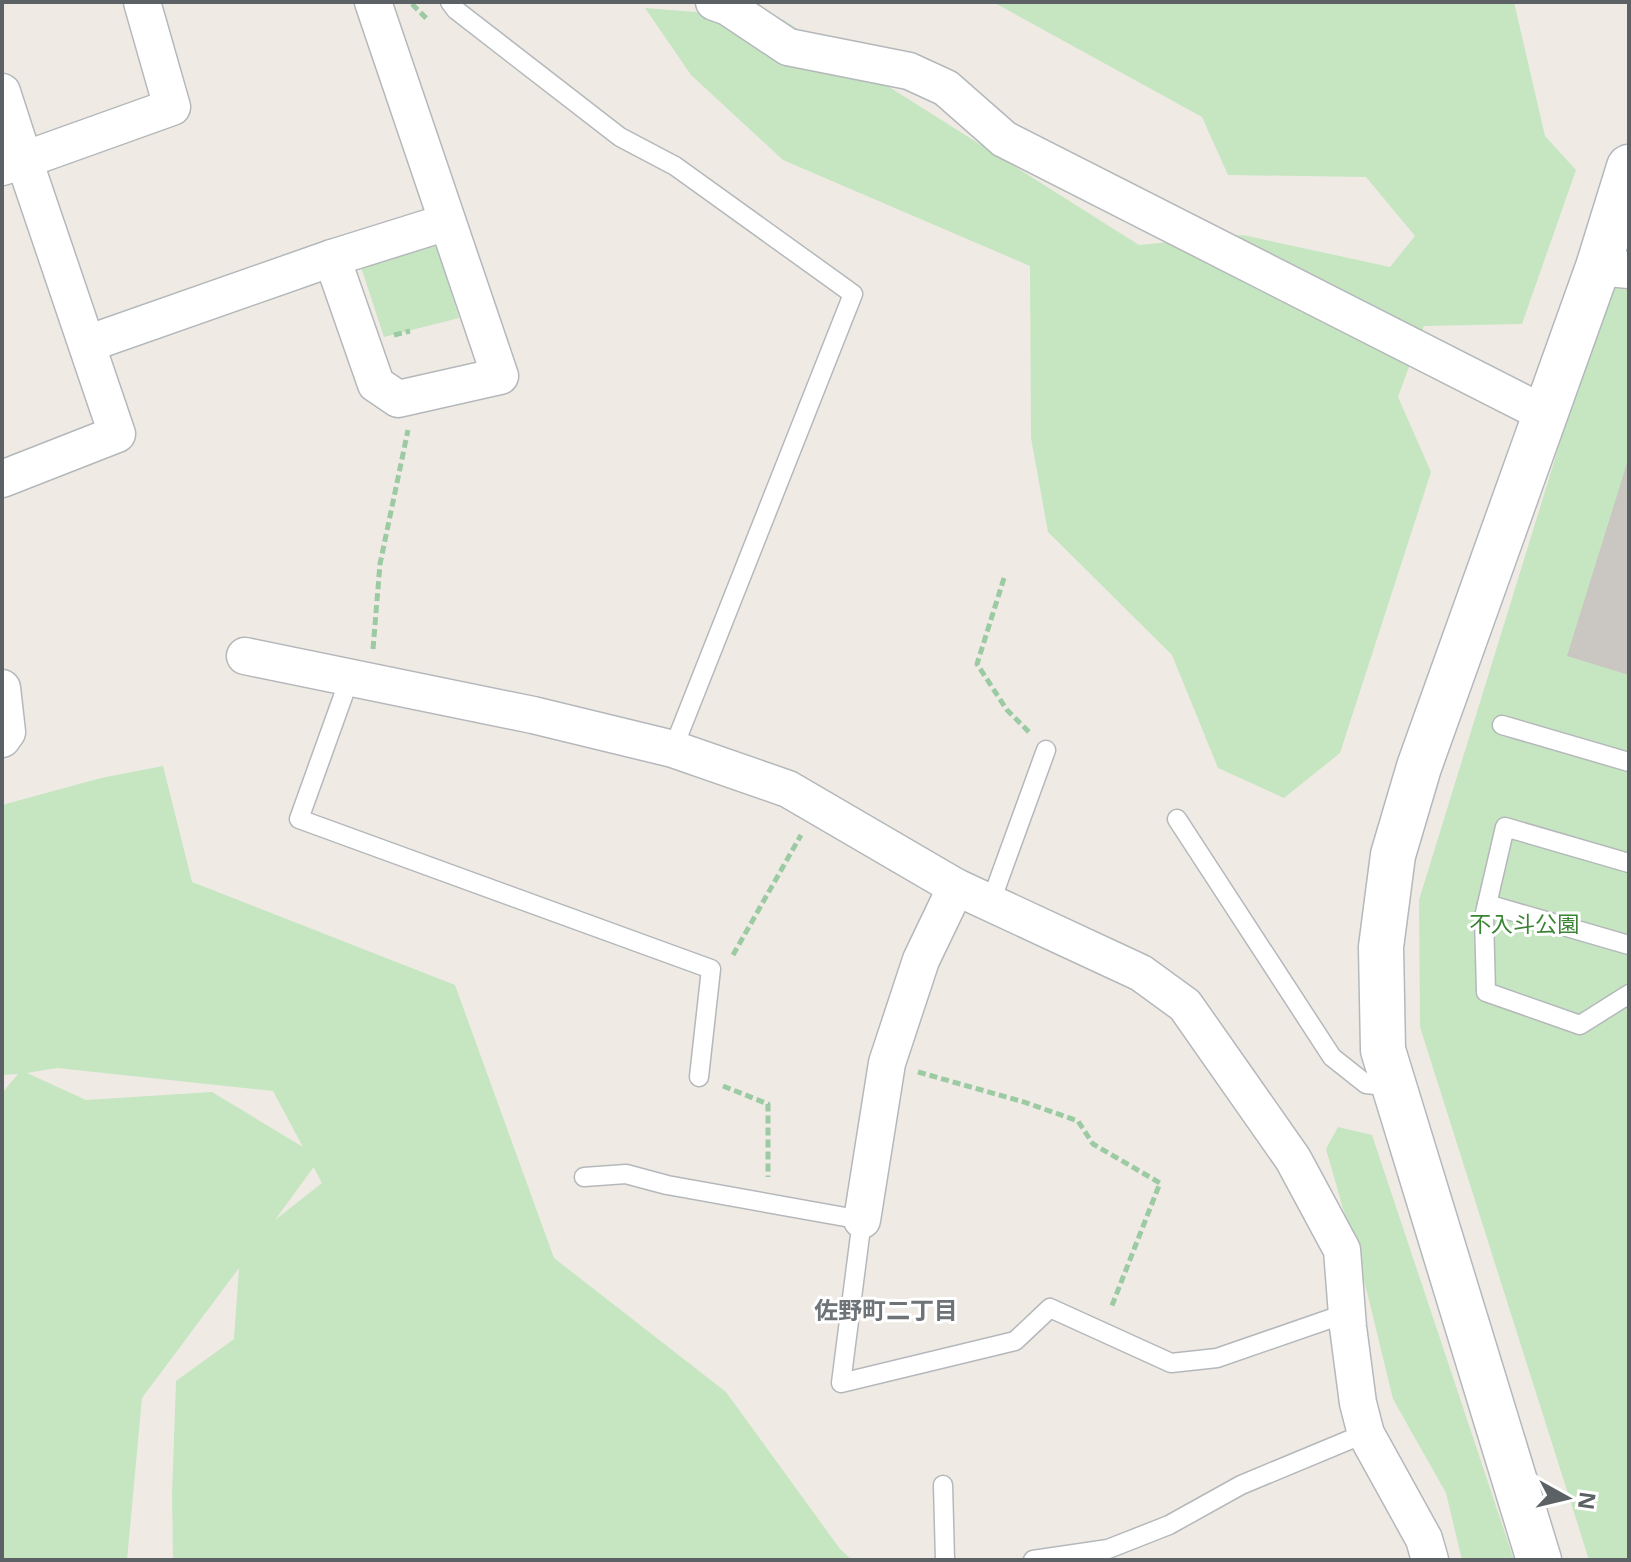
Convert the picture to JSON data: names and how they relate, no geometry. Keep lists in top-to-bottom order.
{
  "districts": ["佐野町二丁目"],
  "parks": ["不入斗公園"],
  "north": "right"
}
